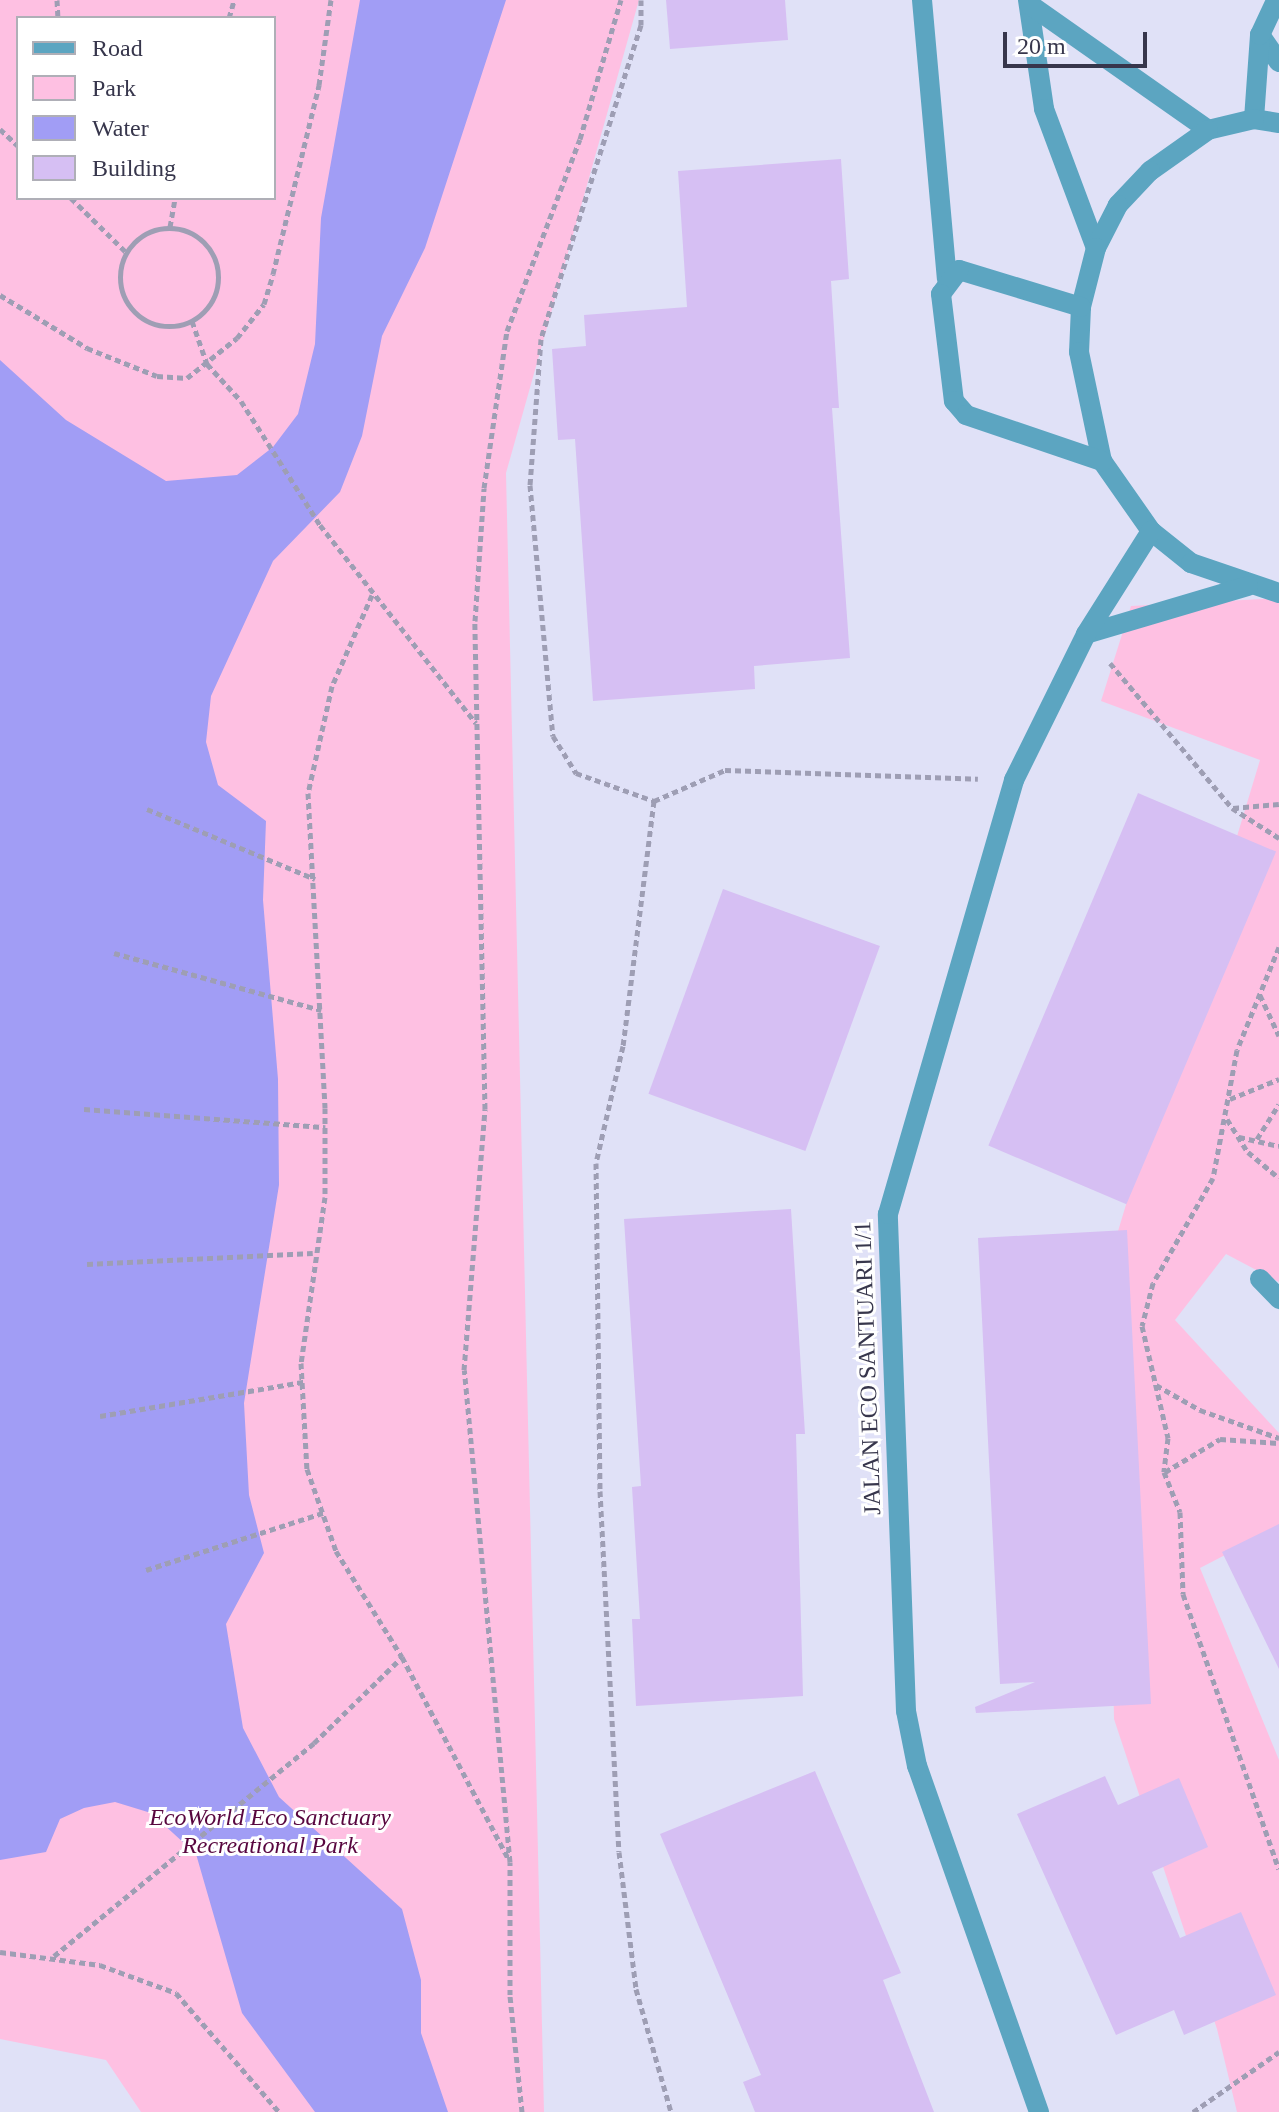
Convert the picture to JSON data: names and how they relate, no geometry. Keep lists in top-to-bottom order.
{
  "streets": {
    "street": ["JALAN ECO SANTUARI 1/1"]
  },
  "parks": ["EcoWorld Eco Sanctuary Recreational Park"],
  "legend": [
    "Road",
    "Park",
    "Water",
    "Building"
  ],
  "scale_bar": "20 m"
}
